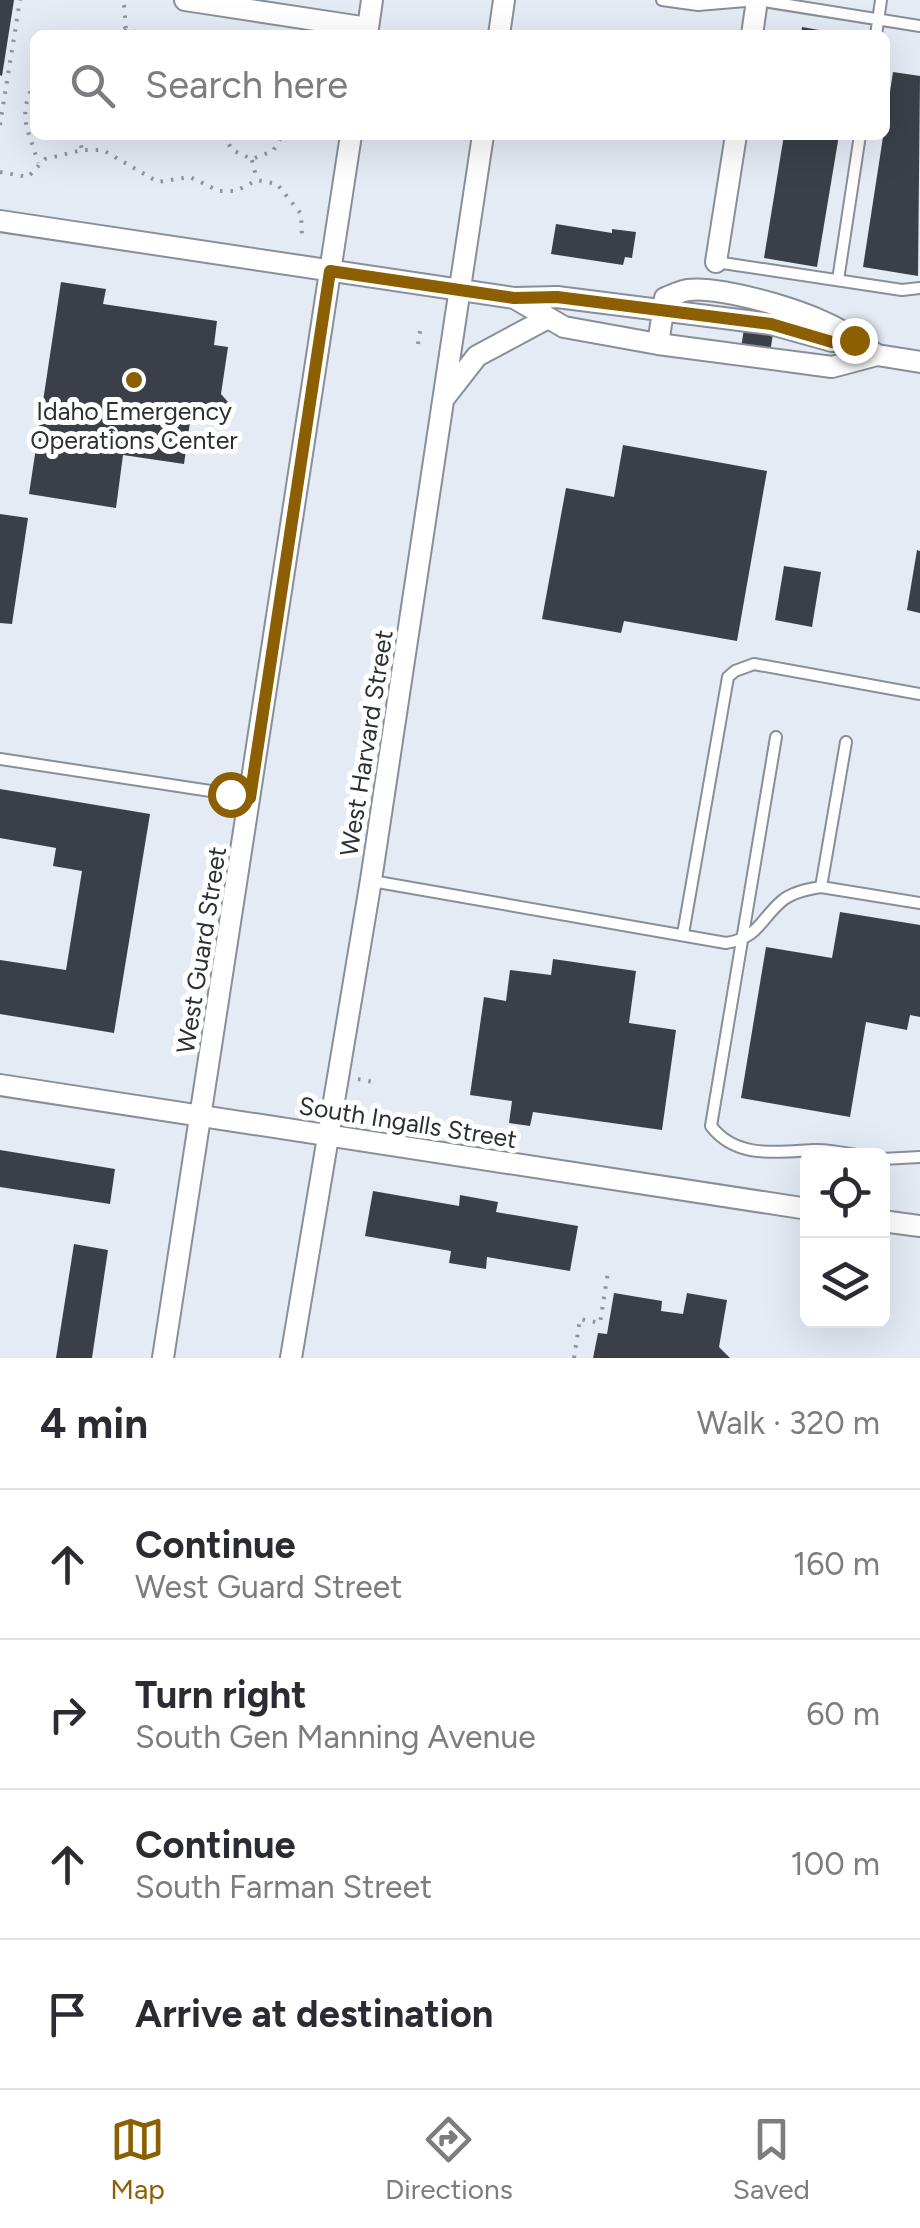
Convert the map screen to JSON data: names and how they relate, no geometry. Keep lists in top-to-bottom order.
{
  "streets": {
    "street": ["West Harvard Street", "West Guard Street", "South Ingalls Street"]
  },
  "crossings": [
    ["West Harvard Street", "South Ingalls Street"],
    ["West Guard Street", "South Ingalls Street"]
  ],
  "places": ["Idaho Emergency Operations Center"],
  "page": {
    "search": "Search here",
    "heading": ["4 min", "Walk · 320 m"],
    "list": [
      ["Continue", "West Guard Street", "160 m"],
      ["Turn right", "South Gen Manning Avenue", "60 m"],
      ["Continue", "South Farman Street", "100 m"],
      "Arrive at destination"
    ],
    "nav": ["Map", "Directions", "Saved"]
  }
}
